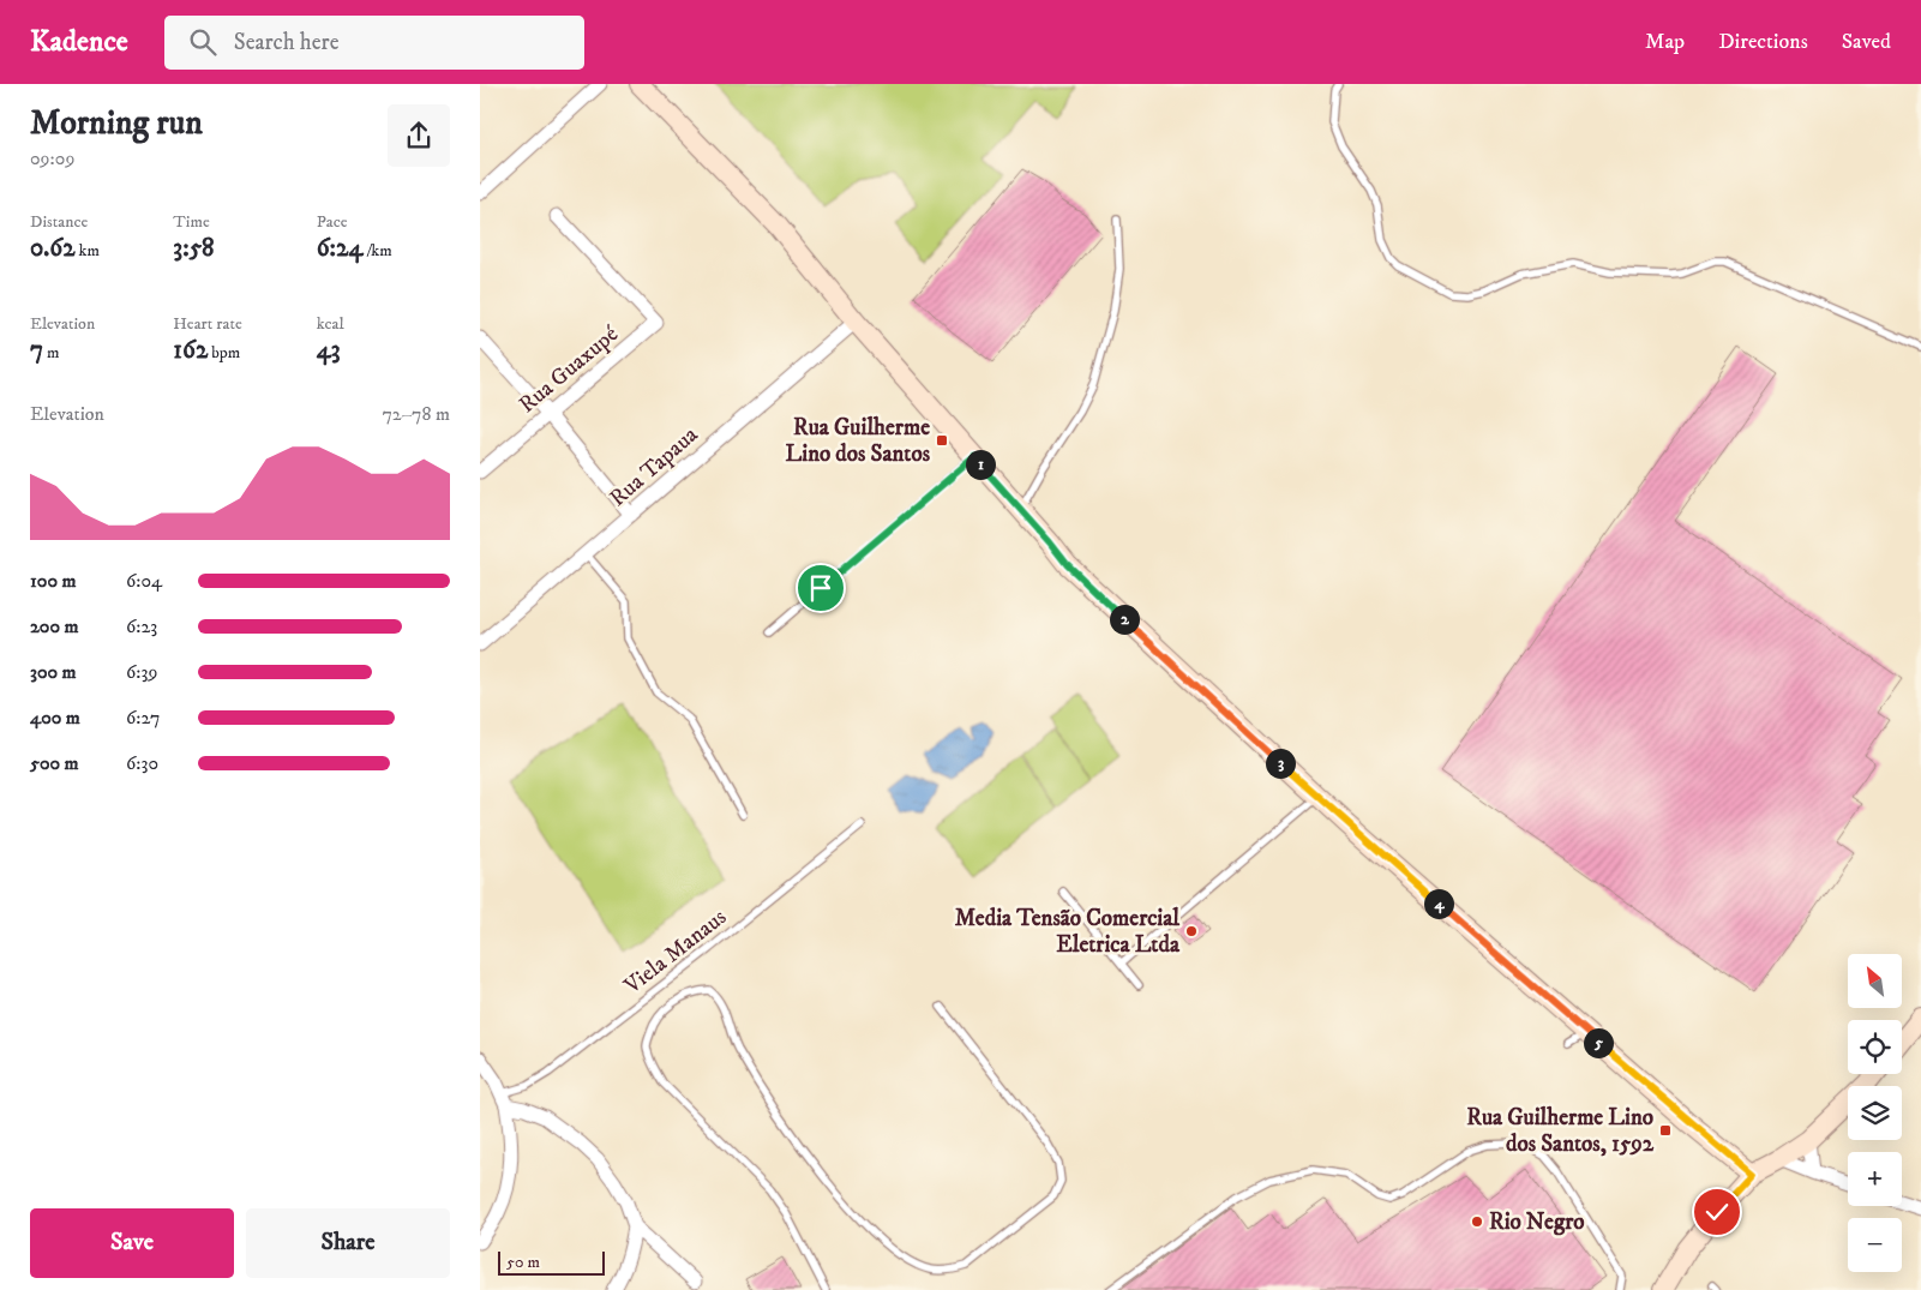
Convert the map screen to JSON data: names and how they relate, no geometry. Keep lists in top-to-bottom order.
{
  "streets": {
    "street": ["Rua Guaxupé", "Rua Tapaua"],
    "lane": ["Viela Manaus"]
  },
  "places": {
    "transit": ["Rua Guilherme Lino dos Santos", "Rua Guilherme Lino dos Santos, 1592"],
    "other": ["Media Tensão Comercial Eletrica Ltda", "Rio Negro"]
  },
  "scale_bar": "50 m",
  "north": "top left",
  "page": {
    "header": "Kadence",
    "search": "Search here",
    "nav": ["Map", "Directions", "Saved"],
    "heading": ["Morning run", "09:09"],
    "stats": [
      ["Distance", "0.62 km"],
      ["Time", "3:58"],
      ["Pace", "6:24 /km"],
      ["Elevation", "7 m"],
      ["Heart rate", "162 bpm"],
      ["kcal", "43"]
    ],
    "chart": ["Elevation", "72–78 m"],
    "pins": [
      "1",
      "2",
      "3",
      "4",
      "5"
    ],
    "list": [
      {
        "name": "100 m",
        "note": "6:04"
      },
      {
        "name": "200 m",
        "note": "6:23"
      },
      {
        "name": "300 m",
        "note": "6:39"
      },
      {
        "name": "400 m",
        "note": "6:27"
      },
      {
        "name": "500 m",
        "note": "6:30"
      }
    ],
    "map_buttons": ["+", "−"],
    "buttons": ["Save", "Share"],
    "scale": "50 m"
  }
}
